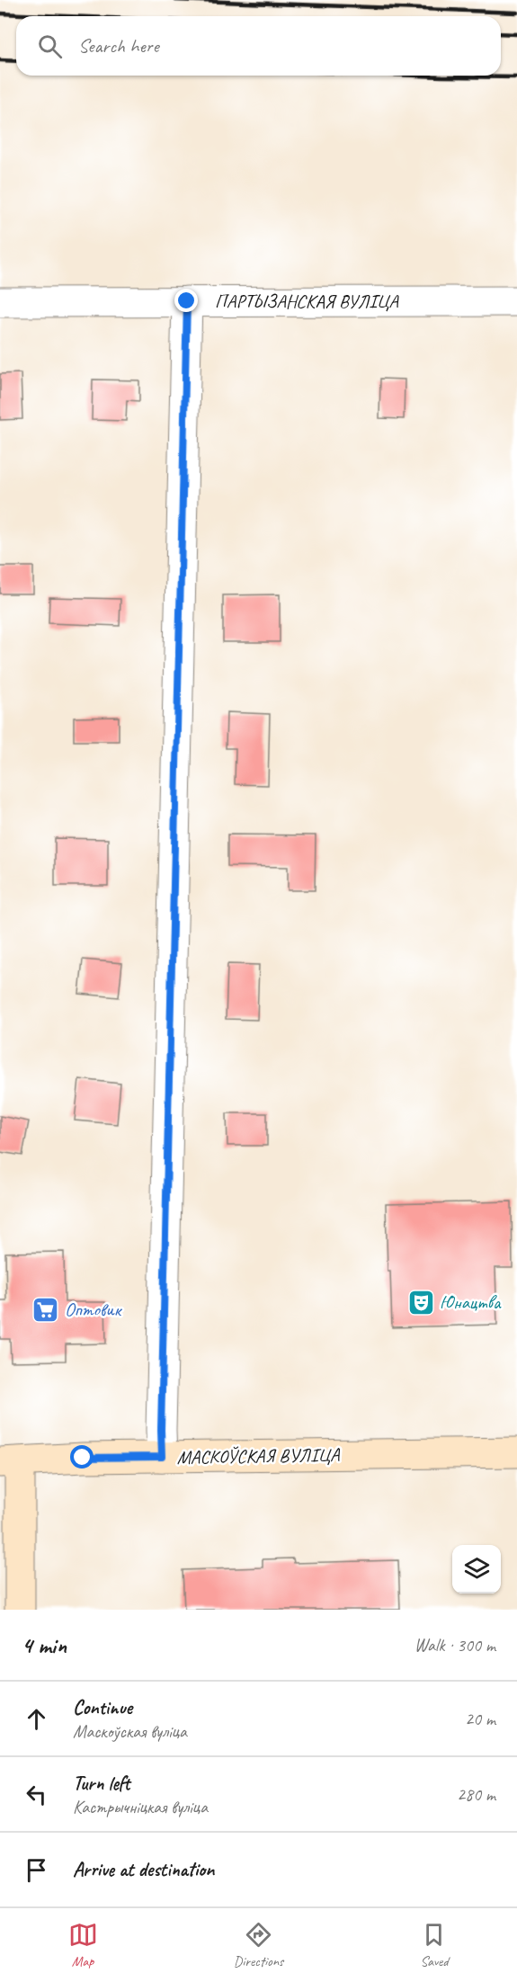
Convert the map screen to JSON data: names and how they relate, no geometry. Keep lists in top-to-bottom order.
{
  "streets": {
    "main road": ["МАСКОЎСКАЯ ВУЛІЦА"],
    "street": ["ПАРТЫЗАНСКАЯ ВУЛІЦА"]
  },
  "places": {
    "theatre": ["Юнацтва"],
    "supermarket": ["Оптовик"]
  },
  "page": {
    "search": "Search here",
    "heading": ["4 min", "Walk · 300 m"],
    "list": [
      ["Continue", "Маскоўская вуліца", "20 m"],
      ["Turn left", "Кастрычніцкая вуліца", "280 m"],
      "Arrive at destination"
    ],
    "nav": ["Map", "Directions", "Saved"]
  }
}
